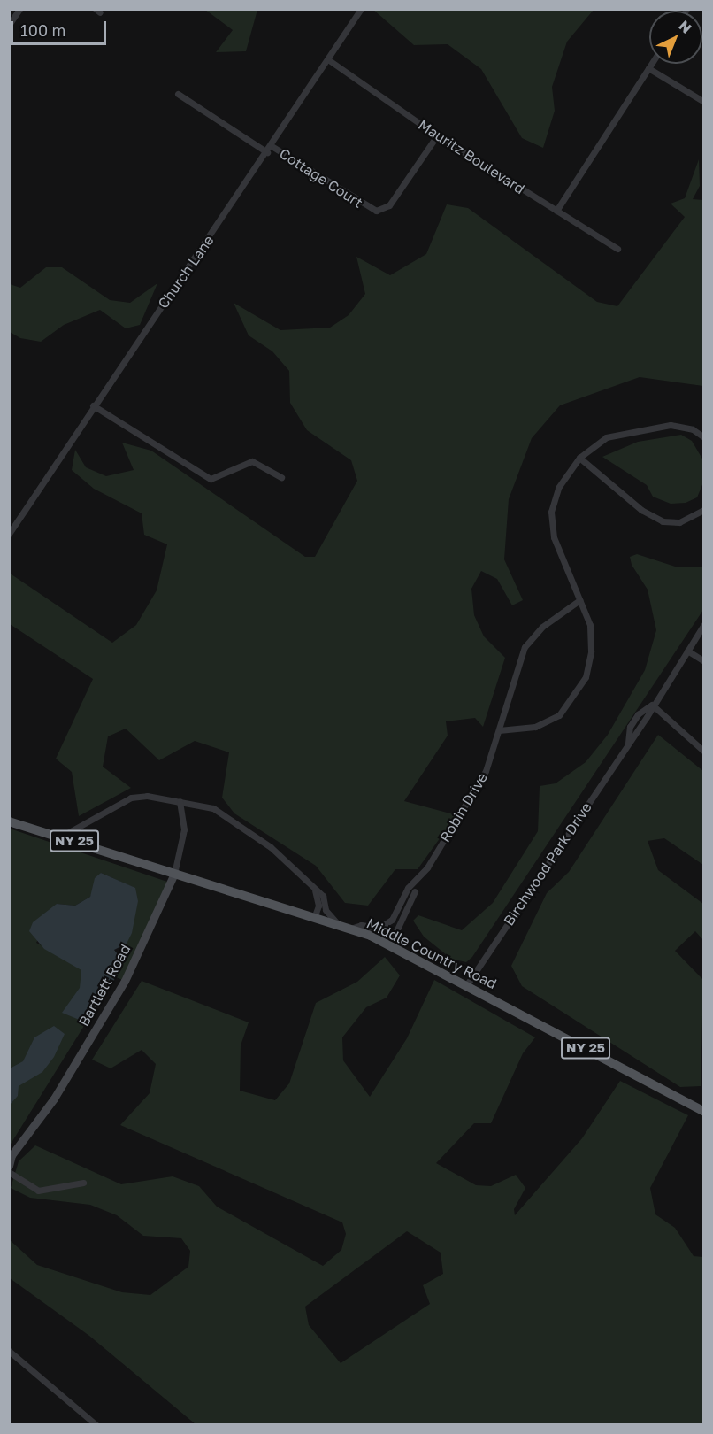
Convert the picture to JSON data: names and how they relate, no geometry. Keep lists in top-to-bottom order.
{
  "streets": {
    "main road": ["NY 25", "Middle Country Road"],
    "street": [
      "Mauritz Boulevard",
      "Cottage Court",
      "Church Lane",
      "Robin Drive",
      "Birchwood Park Drive",
      "Bartlett Road"
    ]
  },
  "crossings": [
    ["Mauritz Boulevard", "Cottage Court"],
    ["Mauritz Boulevard", "Church Lane"],
    ["Cottage Court", "Church Lane"],
    ["Robin Drive", "Middle Country Road"],
    ["Birchwood Park Drive", "Middle Country Road"],
    ["Middle Country Road", "Bartlett Road"]
  ],
  "scale_bar": "100 m",
  "north": "top right"
}
